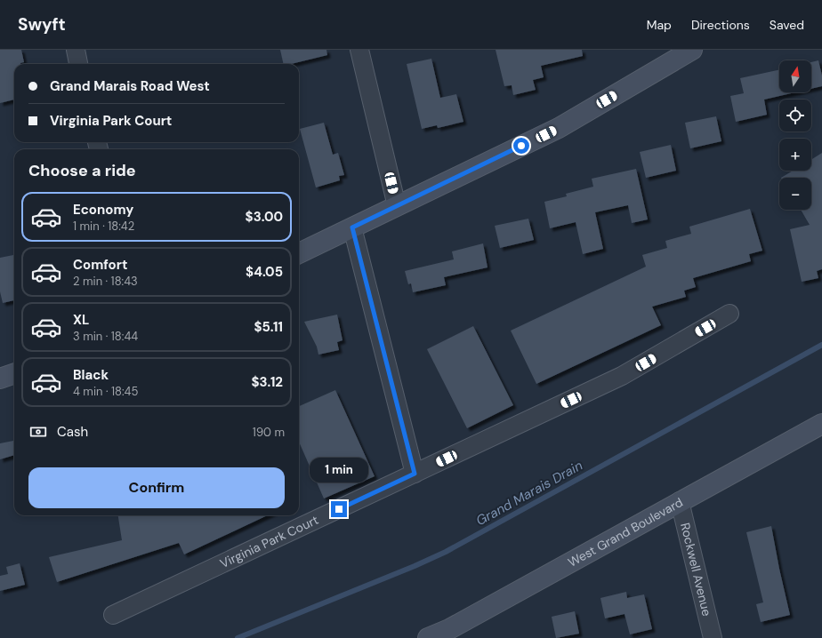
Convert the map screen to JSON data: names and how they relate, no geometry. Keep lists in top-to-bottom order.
{
  "streets": {
    "street": ["West Grand Boulevard", "Virginia Park Court", "Rockwell Avenue"]
  },
  "crossings": [
    ["West Grand Boulevard", "Rockwell Avenue"]
  ],
  "water": ["Grand Marais Drain"],
  "north": "top",
  "page": {
    "header": "Swyft",
    "nav": ["Map", "Directions", "Saved"],
    "map_buttons": ["+", "−"],
    "banner": ["Grand Marais Road West", "Virginia Park Court"],
    "heading": "Choose a ride",
    "list": [
      {
        "name": "Economy",
        "note": "1 min · 18:42",
        "value": "$3.00"
      },
      {
        "name": "Comfort",
        "note": "2 min · 18:43",
        "value": "$4.05"
      },
      {
        "name": "XL",
        "note": "3 min · 18:44",
        "value": "$5.11"
      },
      {
        "name": "Black",
        "note": "4 min · 18:45",
        "value": "$3.12"
      }
    ],
    "pay": ["Cash", "190 m"],
    "bubble": "1 min",
    "buttons": "Confirm"
  }
}
